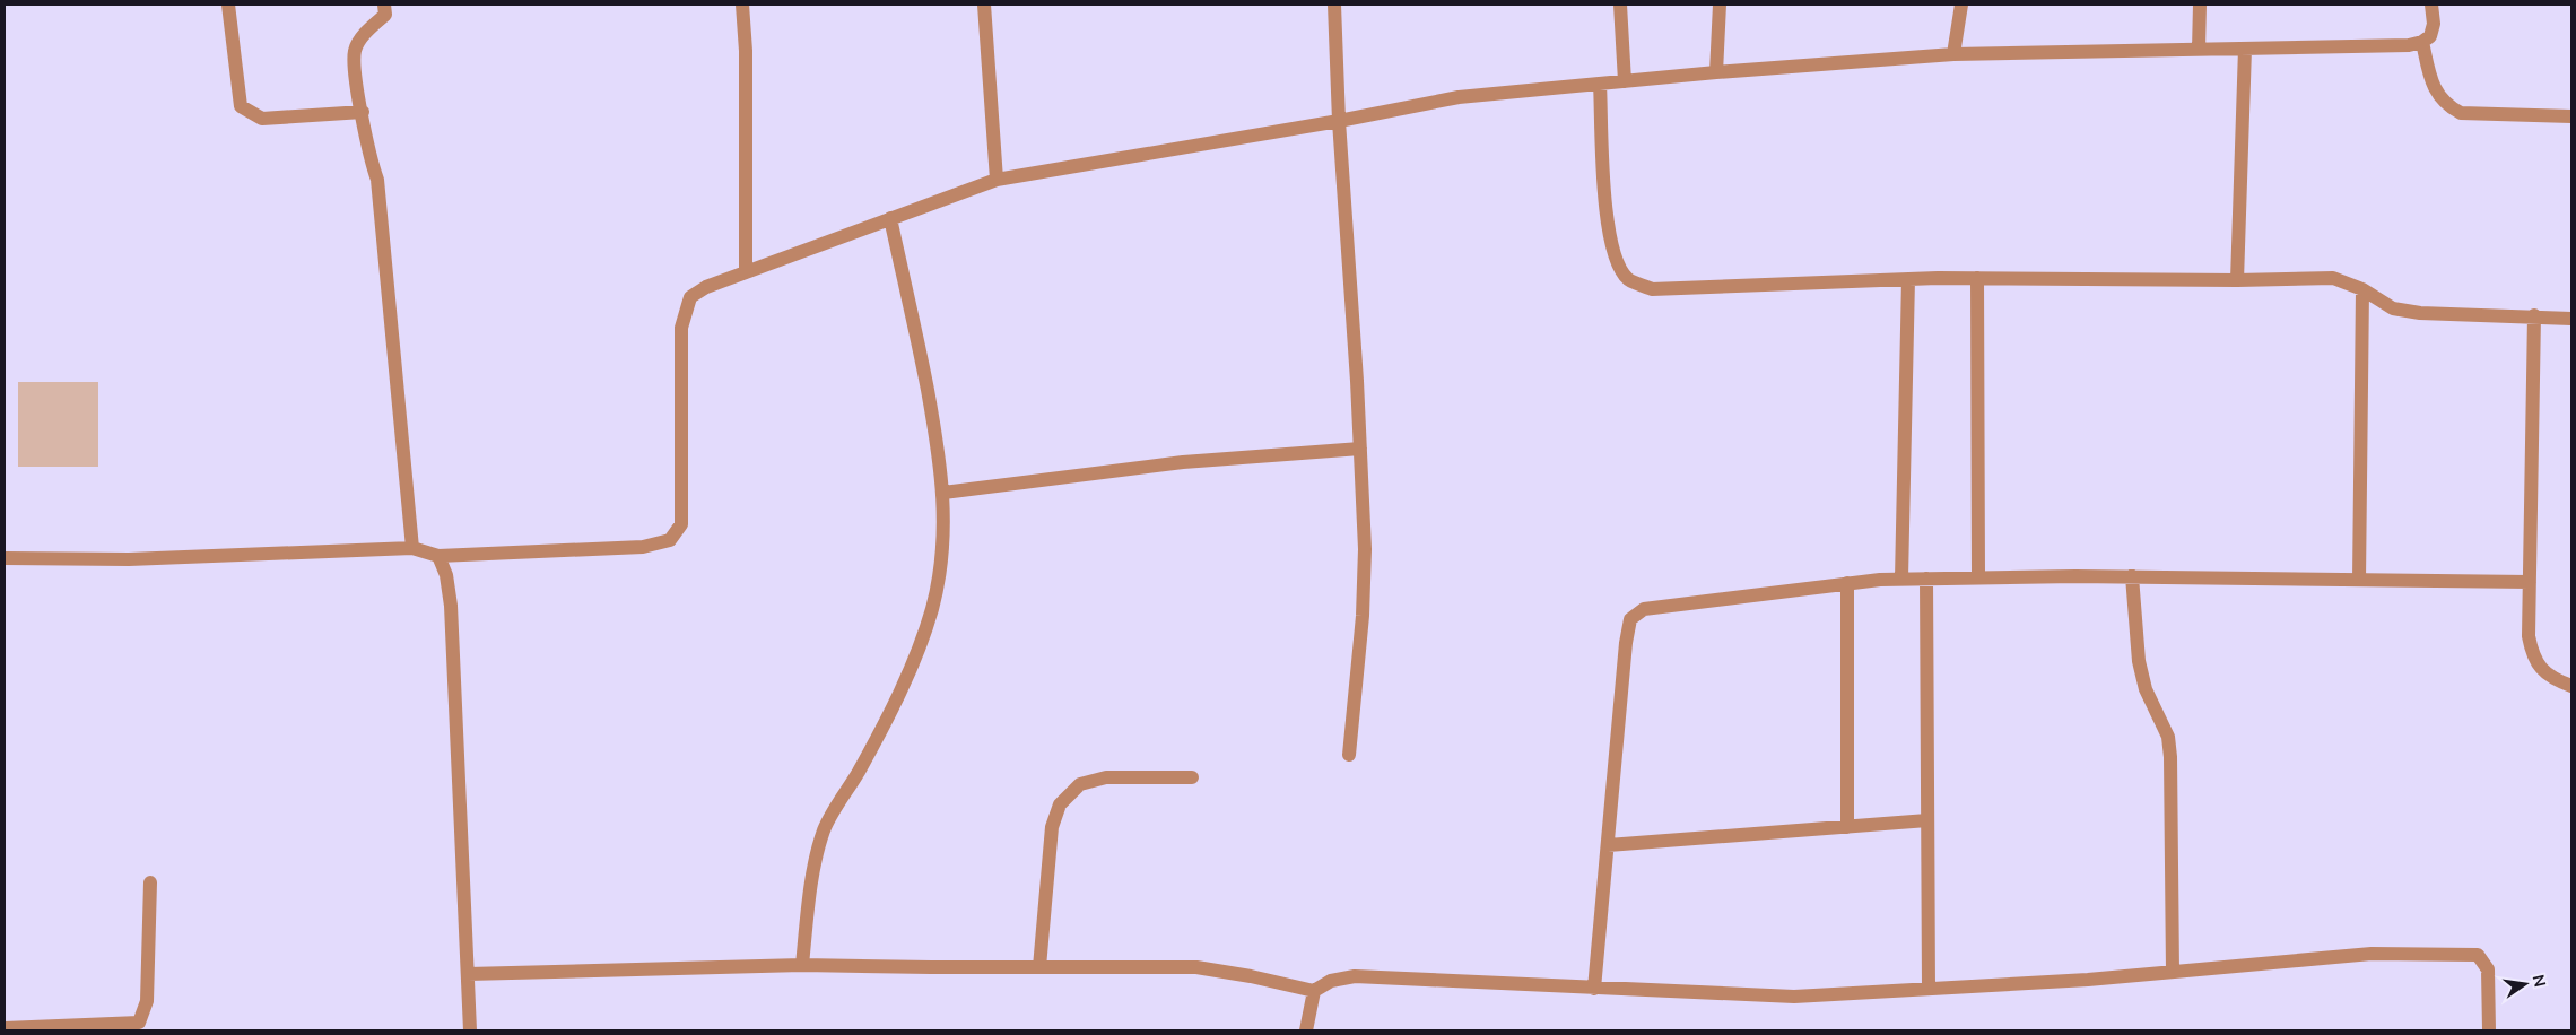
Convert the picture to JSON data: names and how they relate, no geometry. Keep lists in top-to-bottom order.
{
  "north": "right"
}
